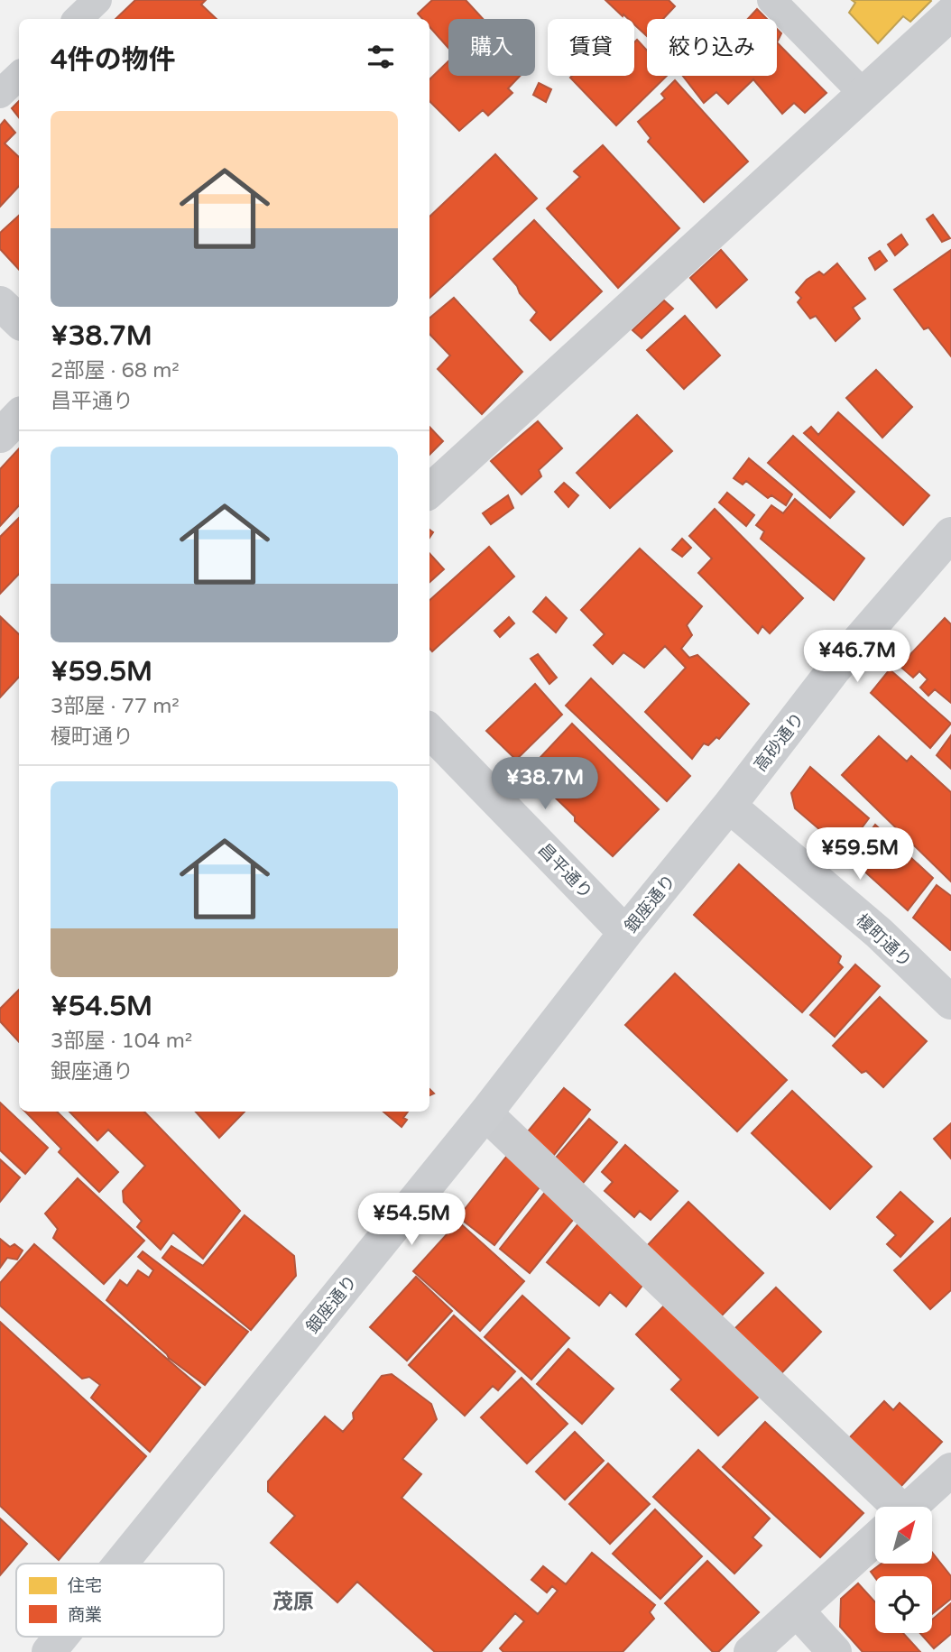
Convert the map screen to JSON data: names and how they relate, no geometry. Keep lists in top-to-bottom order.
{
  "streets": {
    "street": [
      "高砂通り",
      "昌平通り",
      "銀座通り",
      "榎町通り"
    ]
  },
  "crossings": [
    ["高砂通り", "銀座通り"],
    ["高砂通り", "榎町通り"],
    ["昌平通り", "銀座通り"],
    ["銀座通り", "榎町通り"]
  ],
  "districts": ["茂原"],
  "legend": ["住宅", "商業"],
  "north": "top right",
  "page": {
    "chip": ["購入", "賃貸", "絞り込み"],
    "heading": "4件の物件",
    "list": [
      {
        "name": "¥38.7M",
        "note": "2部屋 · 68 m² · 昌平通り"
      },
      {
        "name": "¥59.5M",
        "note": "3部屋 · 77 m² · 榎町通り"
      },
      {
        "name": "¥54.5M",
        "note": "3部屋 · 104 m² · 銀座通り"
      }
    ],
    "price": [
      "¥46.7M",
      "¥38.7M",
      "¥59.5M",
      "¥54.5M"
    ]
  }
}
